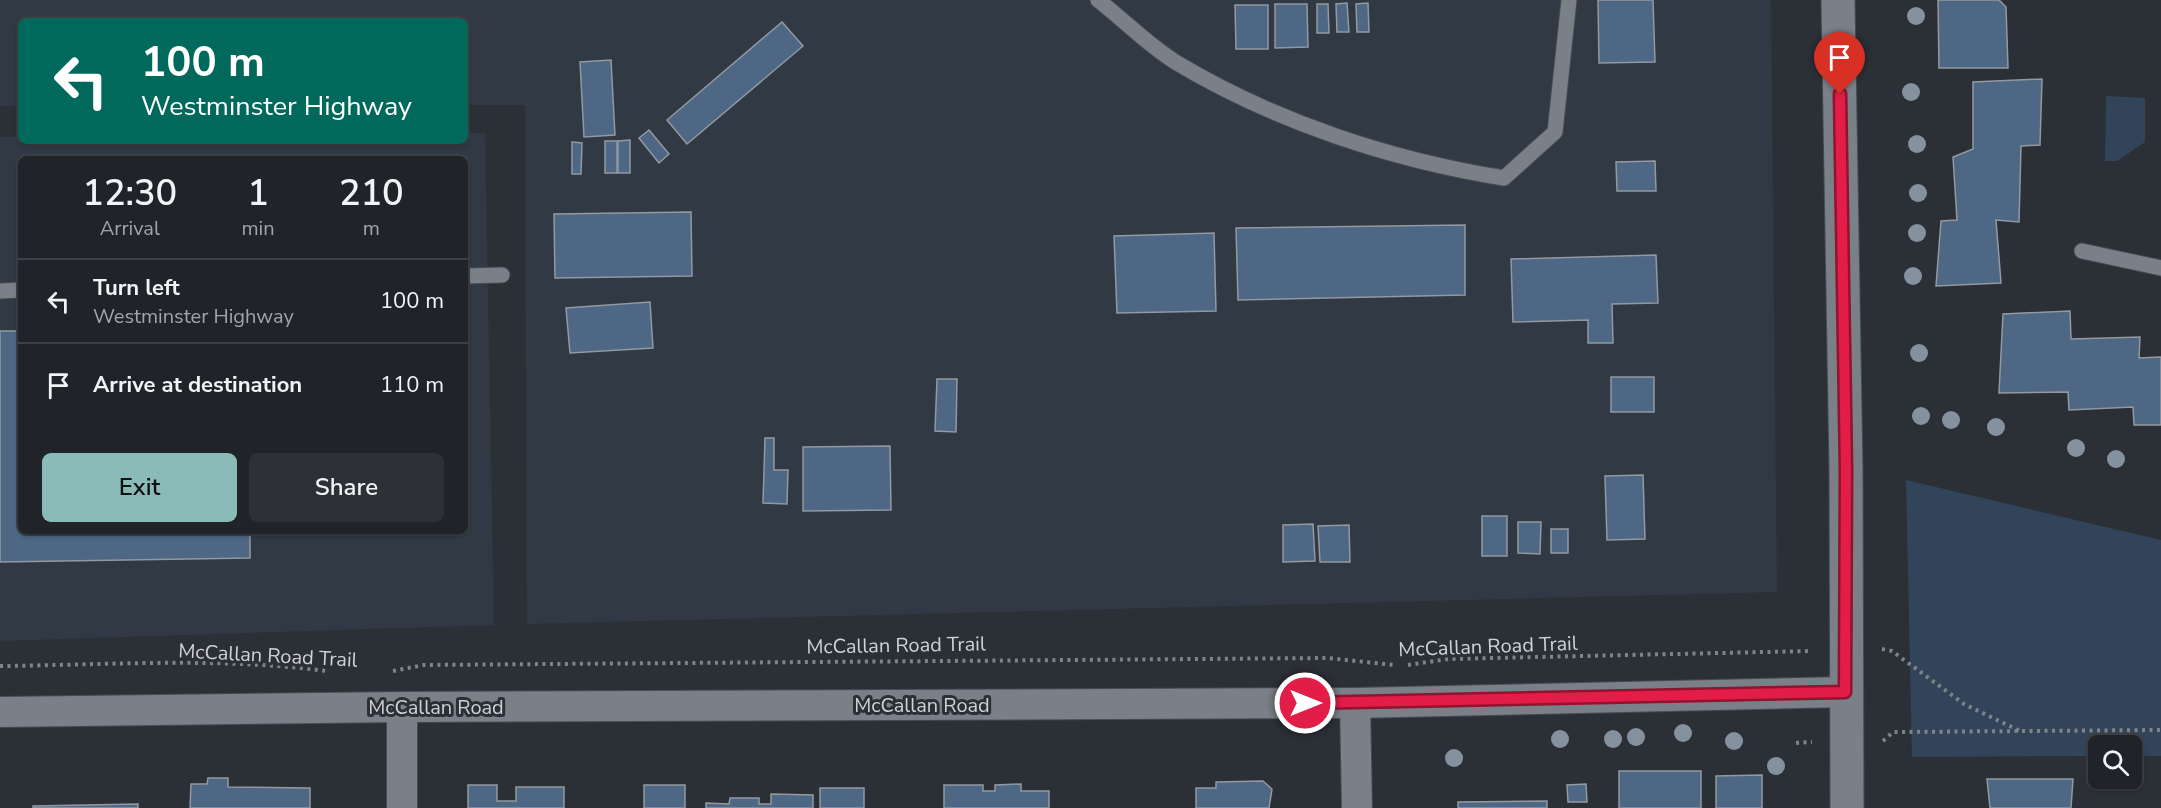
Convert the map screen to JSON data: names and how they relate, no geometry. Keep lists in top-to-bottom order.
{
  "streets": {
    "street": ["McCallan Road"],
    "path": ["McCallan Road Trail"]
  },
  "page": {
    "turn": ["100 m", "Westminster Highway"],
    "eta": [
      "12:30",
      "Arrival",
      "1",
      "min",
      "210",
      "m"
    ],
    "list": [
      {
        "name": "Turn left",
        "note": "Westminster Highway",
        "value": "100 m"
      },
      {
        "name": "Arrive at destination",
        "value": "110 m"
      }
    ],
    "buttons": ["Exit", "Share"]
  }
}
